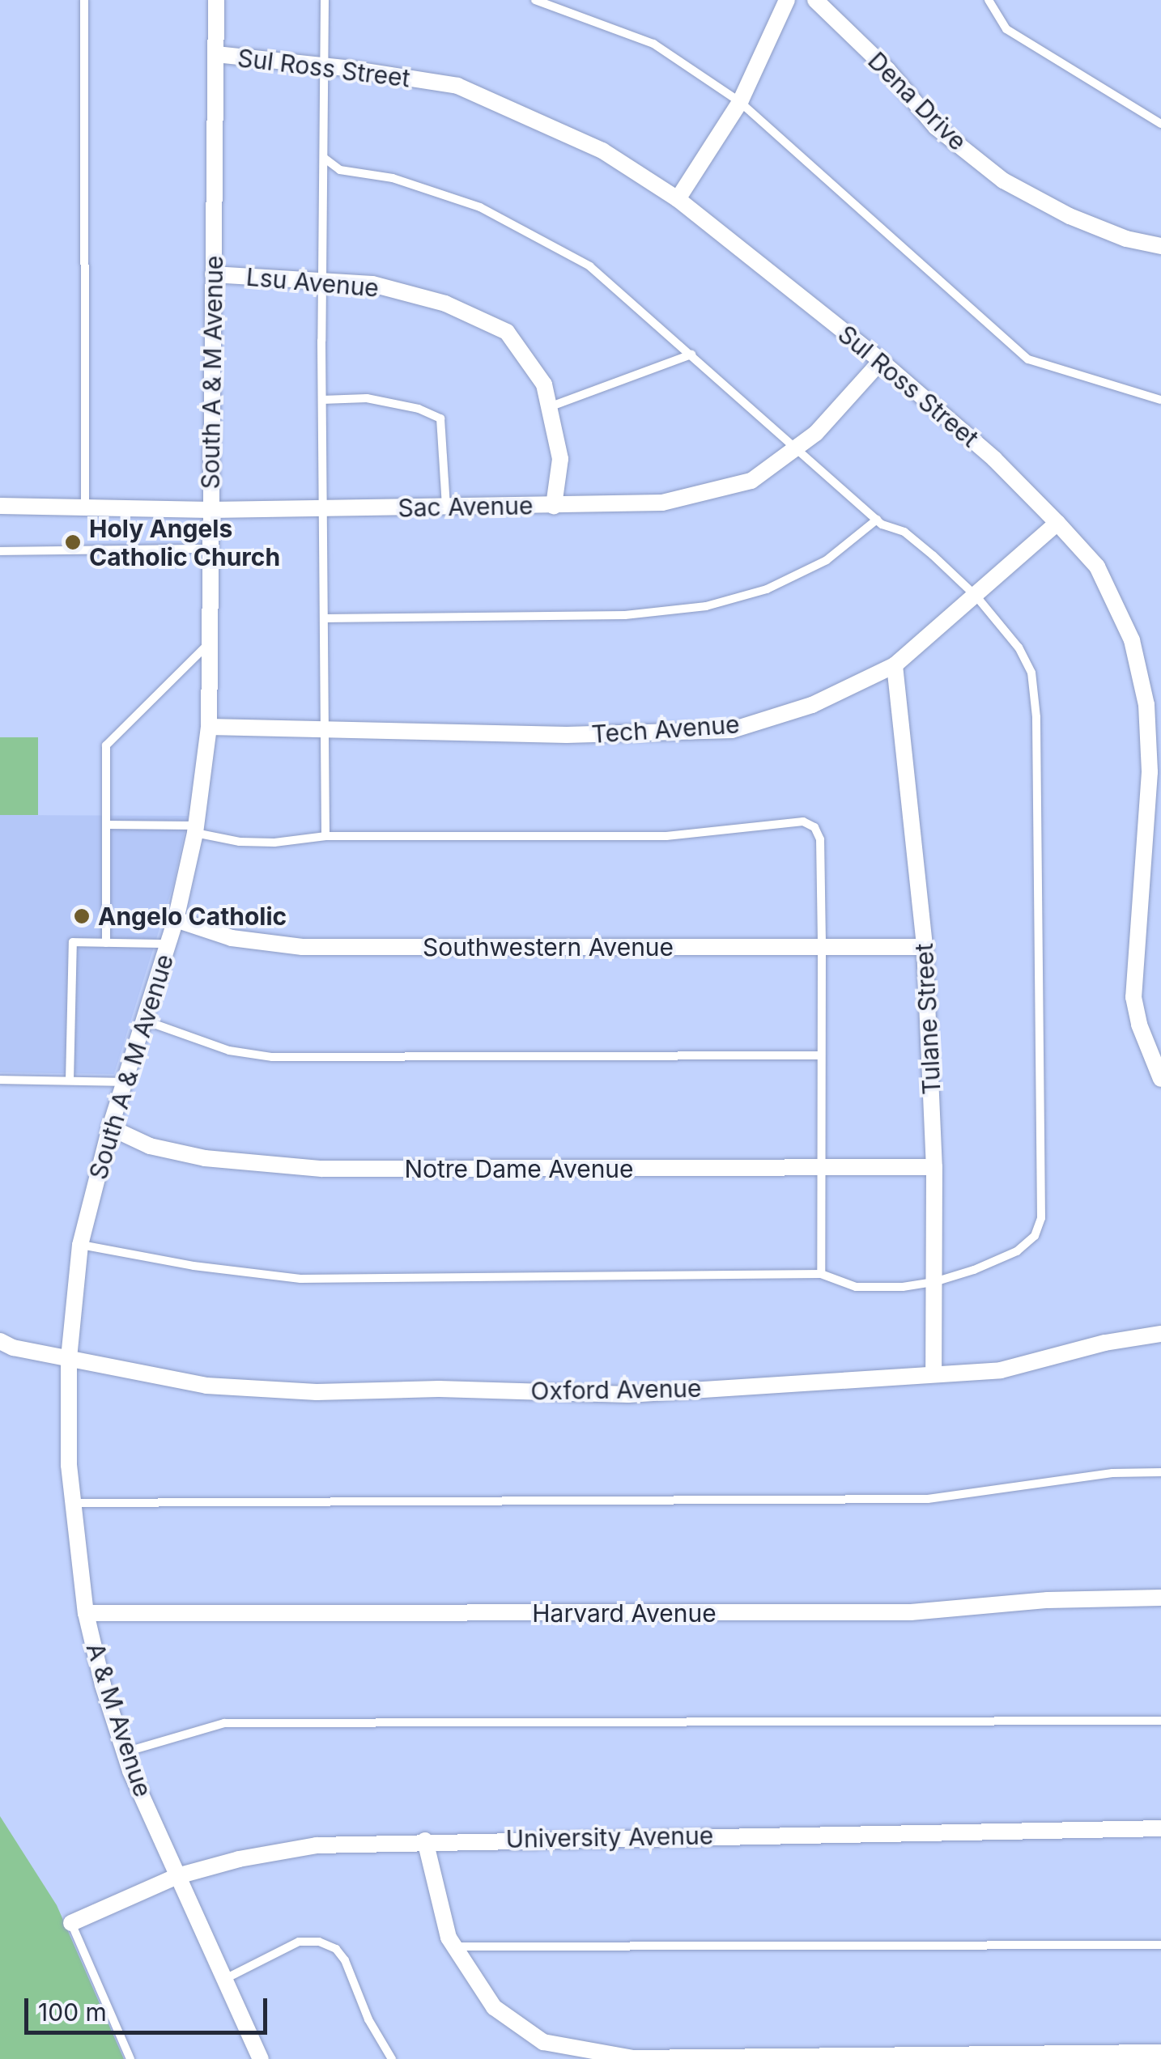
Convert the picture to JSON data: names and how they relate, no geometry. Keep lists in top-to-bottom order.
{
  "streets": {
    "street": [
      "Sul Ross Street",
      "Dena Drive",
      "Lsu Avenue",
      "South A & M Avenue",
      "Sac Avenue",
      "Tech Avenue",
      "Southwestern Avenue",
      "Tulane Street",
      "Notre Dame Avenue",
      "Oxford Avenue",
      "Harvard Avenue",
      "A & M Avenue",
      "University Avenue"
    ]
  },
  "crossings": [
    ["Sul Ross Street", "South A & M Avenue"],
    ["Sul Ross Street", "Sac Avenue"],
    ["Sul Ross Street", "Tech Avenue"],
    ["Lsu Avenue", "South A & M Avenue"],
    ["Lsu Avenue", "Sac Avenue"],
    ["South A & M Avenue", "Sac Avenue"],
    ["South A & M Avenue", "Tech Avenue"],
    ["South A & M Avenue", "Southwestern Avenue"],
    ["South A & M Avenue", "Notre Dame Avenue"],
    ["South A & M Avenue", "Oxford Avenue"],
    ["South A & M Avenue", "A & M Avenue"],
    ["Tech Avenue", "Tulane Street"],
    ["Southwestern Avenue", "Tulane Street"],
    ["Tulane Street", "Notre Dame Avenue"],
    ["Tulane Street", "Oxford Avenue"],
    ["Oxford Avenue", "A & M Avenue"],
    ["Harvard Avenue", "A & M Avenue"],
    ["A & M Avenue", "University Avenue"]
  ],
  "places": ["Holy Angels Catholic Church", "Angelo Catholic"],
  "scale_bar": "100 m"
}
